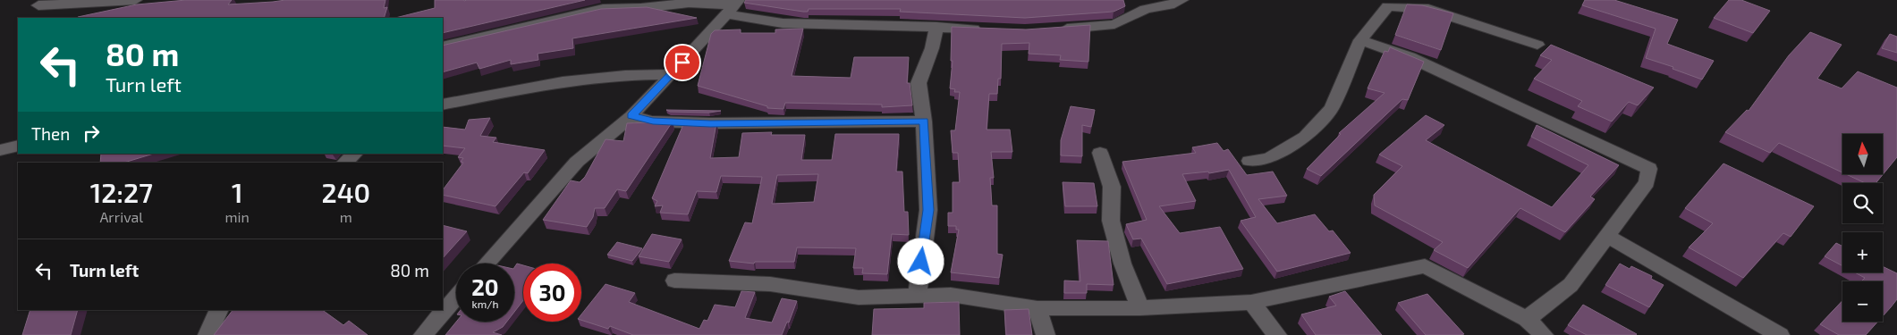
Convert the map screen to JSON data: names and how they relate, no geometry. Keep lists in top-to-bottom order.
{
  "north": "top",
  "page": {
    "turn": ["80 m", "Turn left"],
    "then": "Then",
    "map_buttons": ["+", "−"],
    "eta": [
      "12:27",
      "Arrival",
      "1",
      "min",
      "240",
      "m"
    ],
    "list": [
      {
        "name": "Turn left",
        "value": "80 m"
      }
    ],
    "speed": "20 km/h",
    "limit": "30"
  }
}
